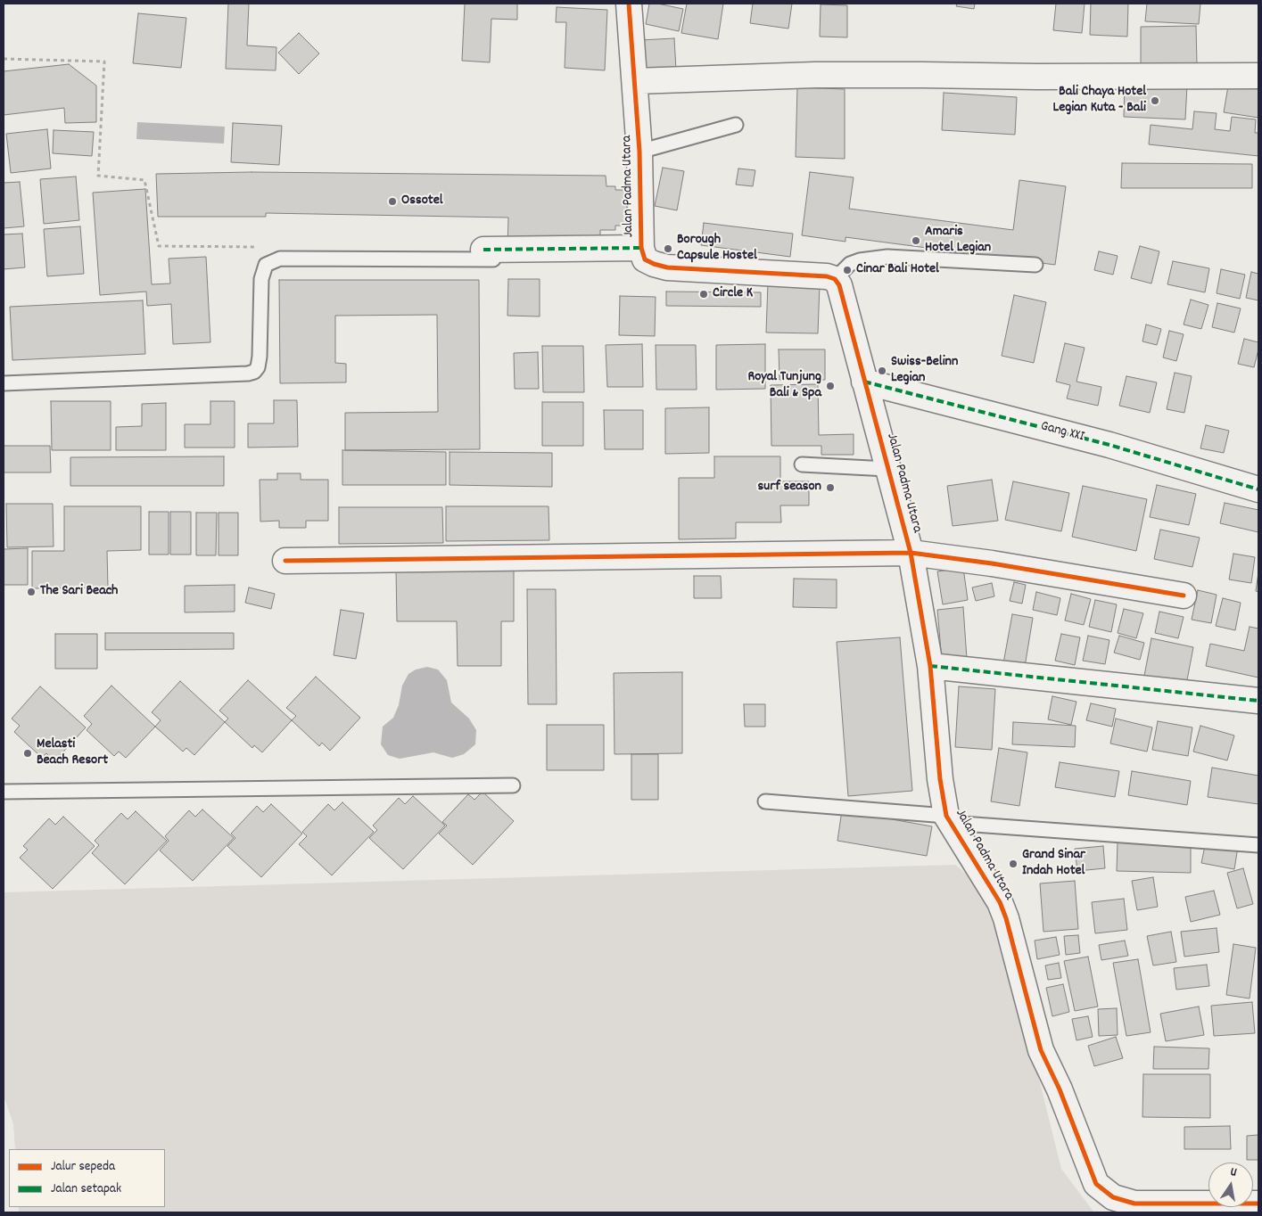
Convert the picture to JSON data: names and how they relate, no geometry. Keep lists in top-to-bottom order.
{
  "streets": {
    "street": ["Jalan Padma Utara", "Gang XXI"]
  },
  "crossings": [
    ["Jalan Padma Utara", "Gang XXI"]
  ],
  "places": [
    "Bali Chaya Hotel Legian Kuta - Bali",
    "Ossotel",
    "Amaris Hotel Legian",
    "Borough Capsule Hostel",
    "Cinar Bali Hotel",
    "Circle K",
    "Swiss-Belinn Legian",
    "Royal Tunjung Bali & Spa",
    "surf season",
    "The Sari Beach",
    "Melasti Beach Resort",
    "Grand Sinar Indah Hotel"
  ],
  "legend": ["Jalur sepeda", "Jalan setapak"],
  "north": "top"
}
